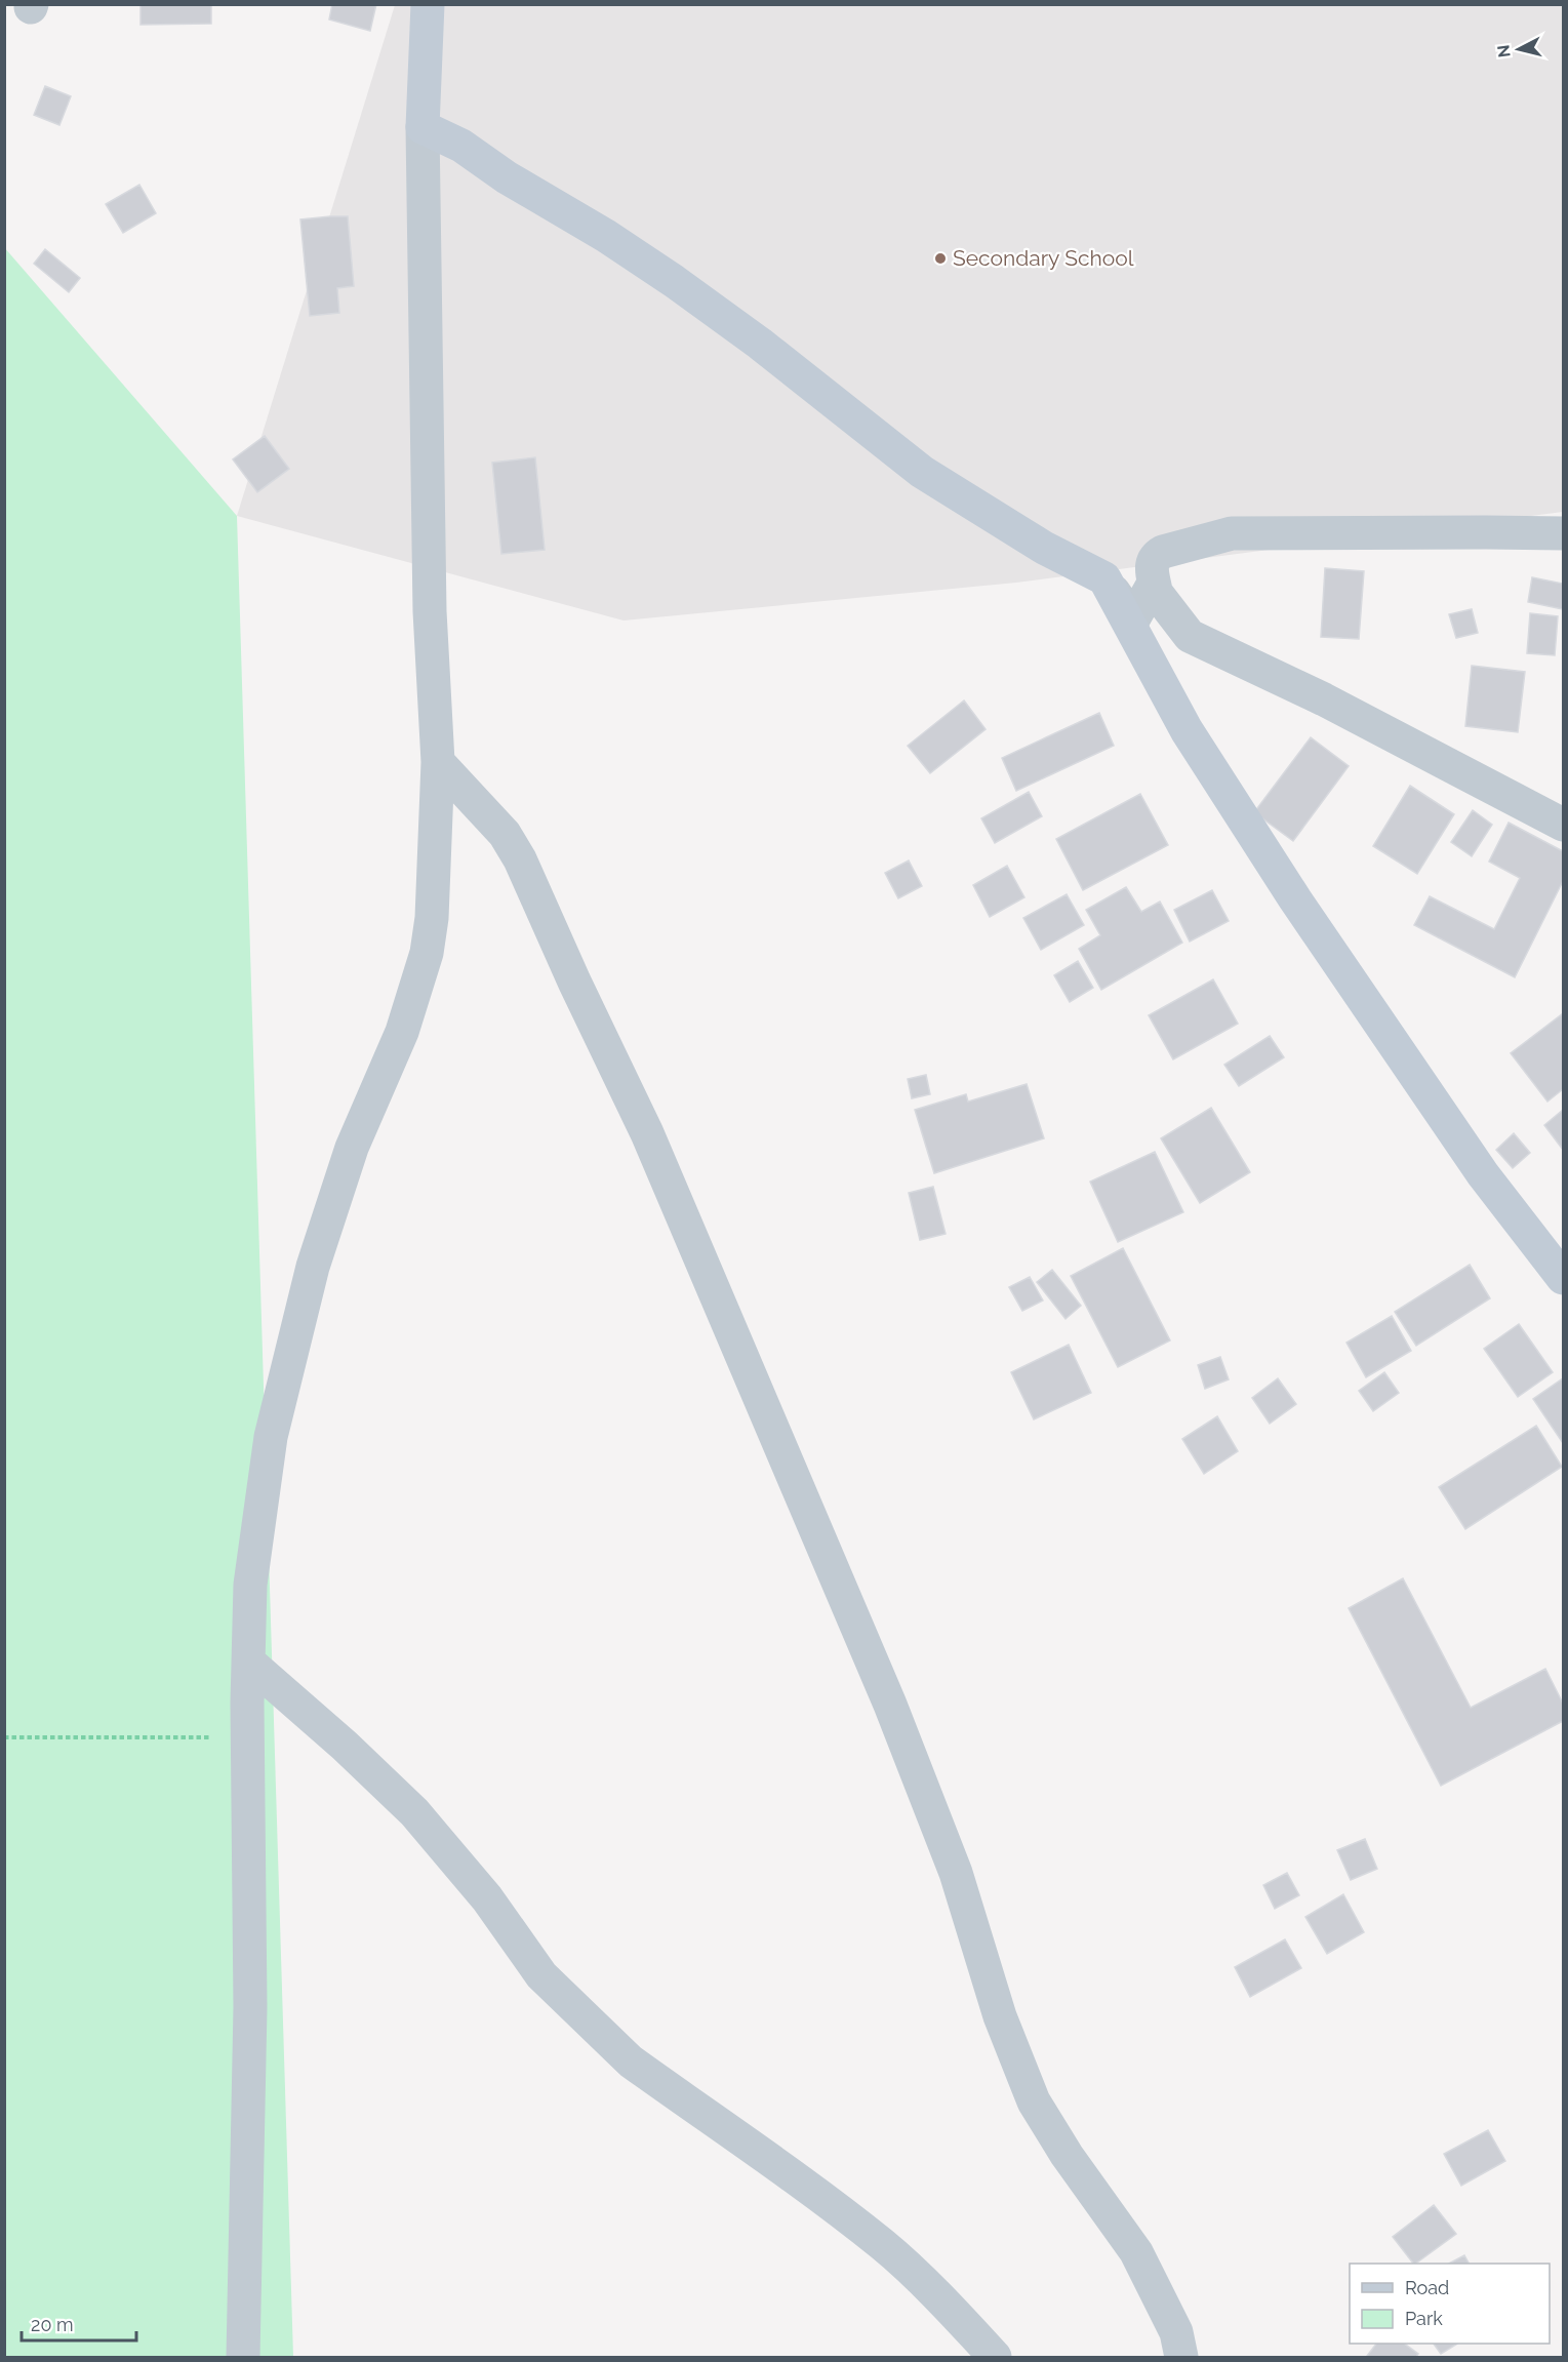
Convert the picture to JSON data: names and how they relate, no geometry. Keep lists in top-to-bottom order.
{
  "places": ["Secondary School"],
  "legend": ["Road", "Park"],
  "scale_bar": "20 m",
  "north": "left"
}
